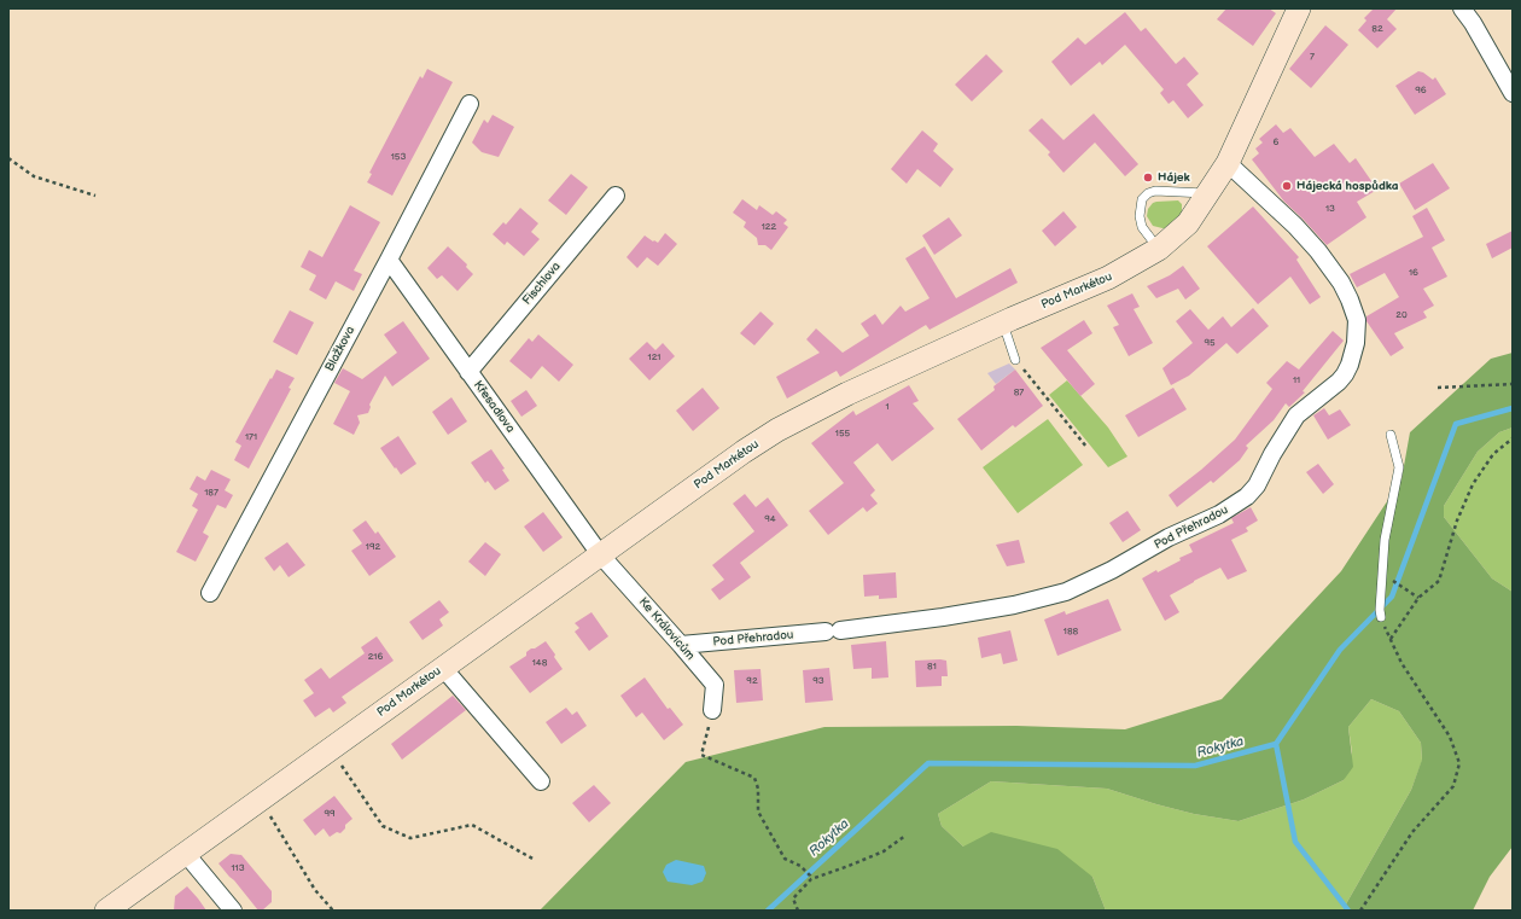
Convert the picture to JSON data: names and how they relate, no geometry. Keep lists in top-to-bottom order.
{
  "streets": {
    "street": [
      "Fischlova",
      "Pod Markétou",
      "Blažkova",
      "Křesadlova",
      "Pod Přehradou",
      "Ke Královicům"
    ]
  },
  "crossings": [
    ["Fischlova", "Křesadlova"],
    ["Pod Markétou", "Křesadlova"],
    ["Pod Markétou", "Pod Přehradou"],
    ["Pod Markétou", "Ke Královicům"],
    ["Blažkova", "Křesadlova"],
    ["Křesadlova", "Ke Královicům"],
    ["Pod Přehradou", "Ke Královicům"]
  ],
  "water": ["Rokytka"],
  "places": ["Hájek", "Hájecká hospůdka"],
  "house_numbers": [
    "82",
    "7",
    "96",
    "6",
    "153",
    "13",
    "122",
    "16",
    "20",
    "95",
    "121",
    "11",
    "87",
    "1",
    "155",
    "171",
    "187",
    "94",
    "192",
    "188",
    "216",
    "148",
    "81",
    "92",
    "93",
    "99",
    "113"
  ]
}
